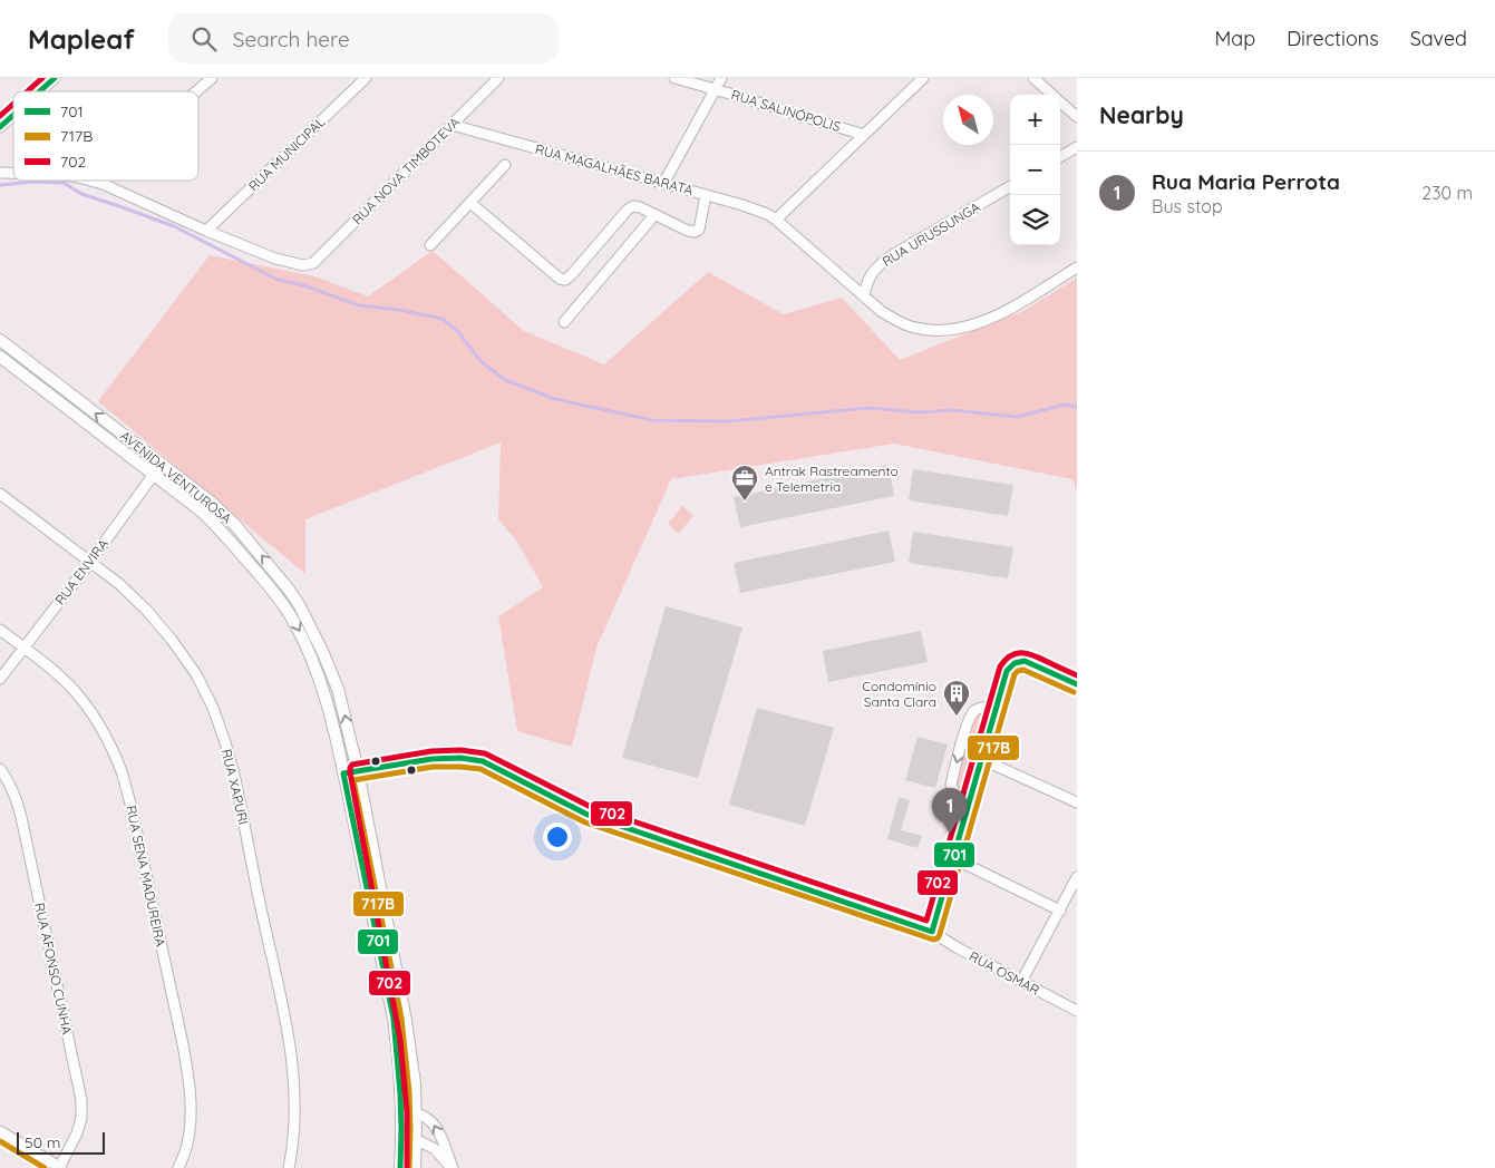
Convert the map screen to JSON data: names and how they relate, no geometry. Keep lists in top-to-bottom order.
{
  "streets": {
    "street": [
      "RUA SALINÓPOLIS",
      "RUA MUNICIPAL",
      "RUA MAGALHÃES BARATA",
      "RUA NOVA TIMBOTEVA",
      "RUA URUSSUNGA",
      "AVENIDA VENTUROSA",
      "RUA ENVIRA",
      "RUA XAPURI",
      "RUA SENA MADUREIRA",
      "RUA AFONSO CUNHA",
      "RUA OSMAR"
    ]
  },
  "crossings": [
    ["RUA MUNICIPAL", "RUA NOVA TIMBOTEVA"],
    ["RUA MAGALHÃES BARATA", "RUA NOVA TIMBOTEVA"],
    ["RUA MAGALHÃES BARATA", "RUA URUSSUNGA"],
    ["AVENIDA VENTUROSA", "RUA ENVIRA"],
    ["AVENIDA VENTUROSA", "RUA OSMAR"],
    ["RUA ENVIRA", "RUA XAPURI"],
    ["RUA ENVIRA", "RUA SENA MADUREIRA"]
  ],
  "places": {
    "office": ["Antrak Rastreamento e Telemetria"],
    "building": ["Condomínio Santa Clara"]
  },
  "lines": ["transit line 701", "transit line 702", "transit line 717B"],
  "legend": ["701", "717B", "702"],
  "scale_bar": "50 m",
  "north": "top left",
  "page": {
    "header": "Mapleaf",
    "search": "Search here",
    "nav": ["Map", "Directions", "Saved"],
    "heading": "Nearby",
    "map_buttons": ["+", "−"],
    "list": [
      {
        "mark": "1",
        "name": "Rua Maria Perrota",
        "note": "Bus stop",
        "value": "230 m"
      }
    ],
    "pins": "1",
    "scale": "50 m"
  }
}
